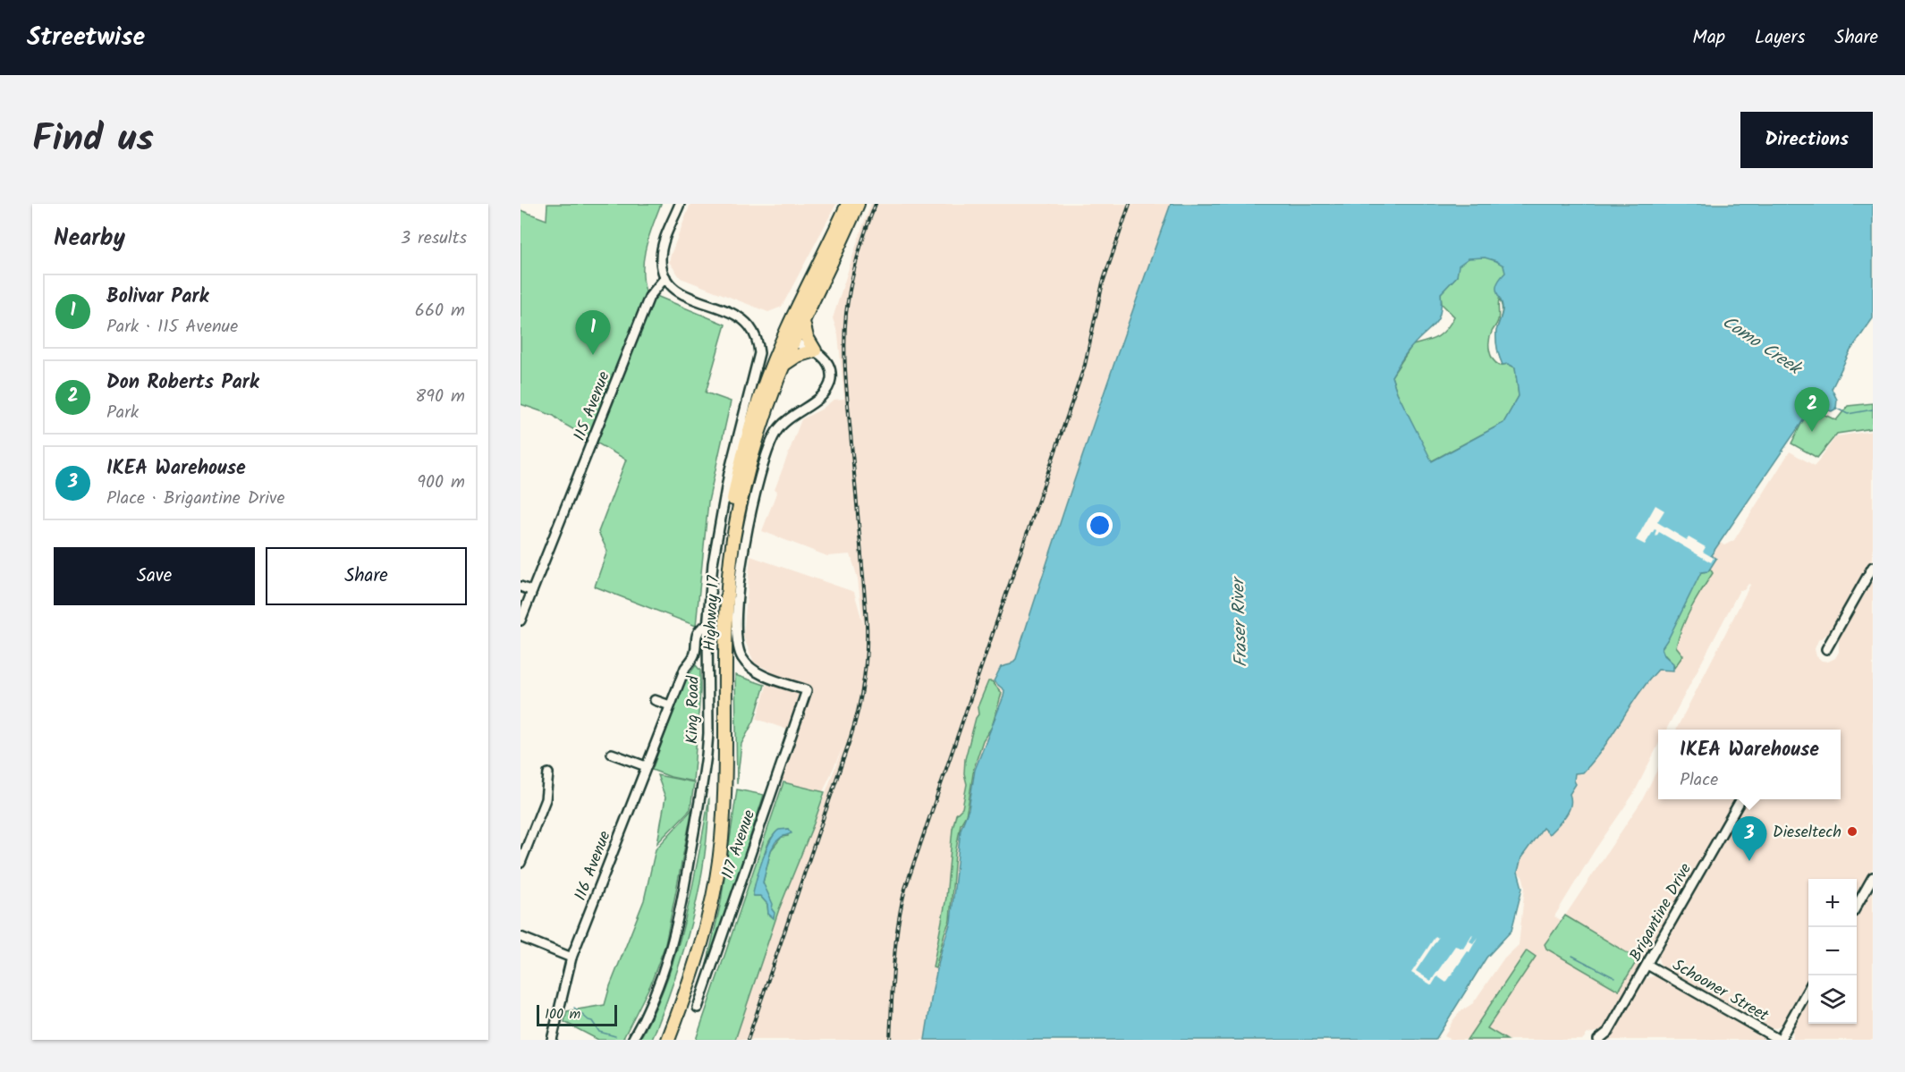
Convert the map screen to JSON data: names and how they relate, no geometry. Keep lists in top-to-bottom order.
{
  "streets": {
    "highway": ["Highway 17"],
    "street": [
      "115 Avenue",
      "King Road",
      "117 Avenue",
      "116 Avenue",
      "Brigantine Drive",
      "Schooner Street"
    ]
  },
  "crossings": [
    ["115 Avenue", "King Road"],
    ["King Road", "116 Avenue"],
    ["Brigantine Drive", "Schooner Street"]
  ],
  "water": ["Como Creek", "Fraser River"],
  "places": ["Dieseltech"],
  "scale_bar": "100 m",
  "page": {
    "header": "Streetwise",
    "nav": ["Map", "Layers", "Share"],
    "title": "Find us",
    "buttons": [
      "Directions",
      ["Save", "Share"]
    ],
    "heading": ["Nearby", "3 results"],
    "list": [
      {
        "mark": "1",
        "name": "Bolivar Park",
        "note": "Park · 115 Avenue",
        "value": "660 m"
      },
      {
        "mark": "2",
        "name": "Don Roberts Park",
        "note": "Park",
        "value": "890 m"
      },
      {
        "mark": "3",
        "name": "IKEA Warehouse",
        "note": "Place · Brigantine Drive",
        "value": "900 m"
      }
    ],
    "pins": ["1", "2", "3"],
    "popup": ["IKEA Warehouse", "Place"],
    "map_buttons": ["+", "−"],
    "scale": "100 m"
  }
}
